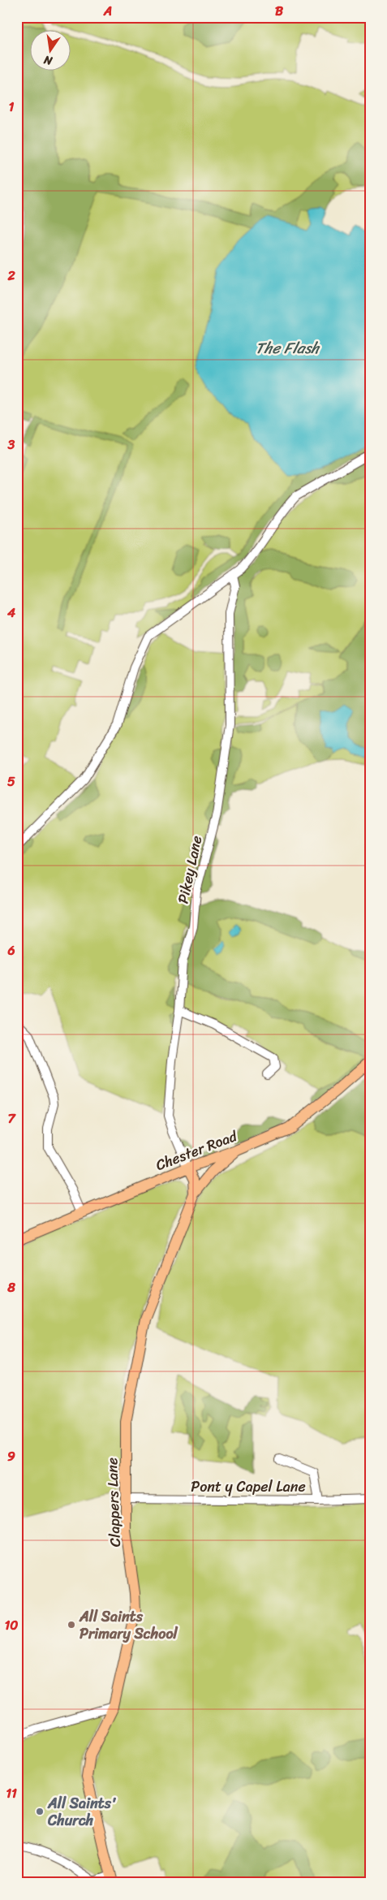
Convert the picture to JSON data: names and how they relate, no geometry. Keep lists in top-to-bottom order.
{
  "streets": {
    "main road": ["Chester Road", "Clappers Lane"],
    "street": ["Pikey Lane", "Pont y Capel Lane"]
  },
  "crossings": [
    ["Pikey Lane", "Chester Road"],
    ["Chester Road", "Clappers Lane"],
    ["Pont y Capel Lane", "Clappers Lane"]
  ],
  "water": ["The Flash"],
  "places": ["All Saints Primary School", "All Saints' Church"],
  "north": "bottom",
  "grid": {
    "columns": ["A", "B"],
    "rows": [
      "1",
      "2",
      "3",
      "4",
      "5",
      "6",
      "7",
      "8",
      "9",
      "10",
      "11"
    ]
  }
}
